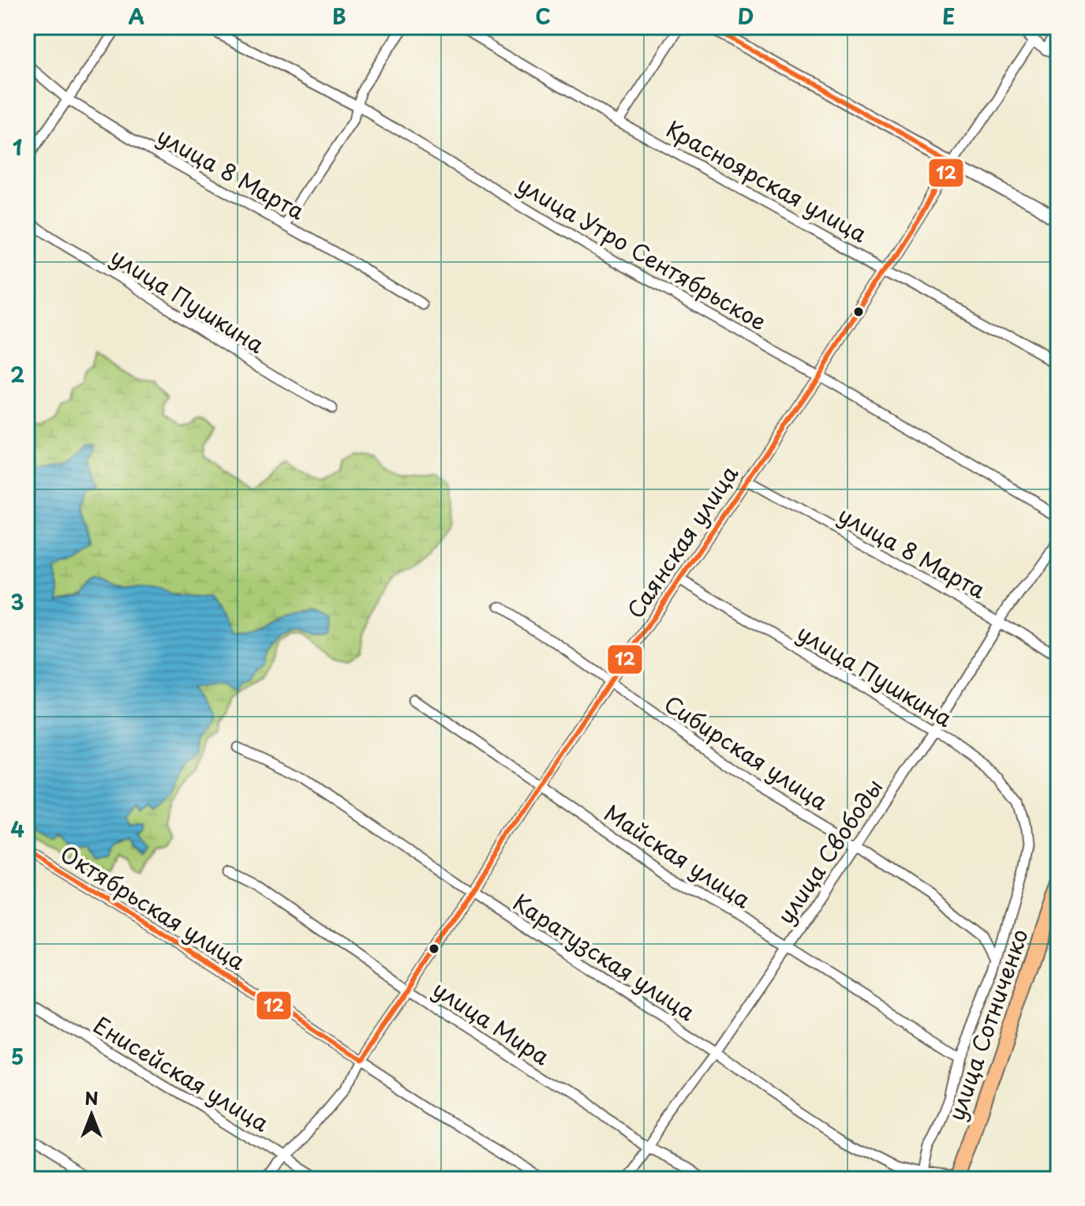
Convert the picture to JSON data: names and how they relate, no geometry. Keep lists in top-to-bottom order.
{
  "streets": {
    "main road": ["улица Сотниченко"],
    "street": [
      "улица 8 Марта",
      "Красноярская улица",
      "улица Утро Сентябрьское",
      "улица Пушкина",
      "Саянская улица",
      "Сибирская улица",
      "улица Свободы",
      "Майская улица",
      "Октябрьская улица",
      "Каратузская улица",
      "улица Мира",
      "Енисейская улица"
    ]
  },
  "crossings": [
    ["улица 8 Марта", "Саянская улица"],
    ["улица 8 Марта", "улица Свободы"],
    ["Красноярская улица", "Саянская улица"],
    ["улица Утро Сентябрьское", "Саянская улица"],
    ["улица Пушкина", "Саянская улица"],
    ["улица Пушкина", "Сибирская улица"],
    ["улица Пушкина", "улица Свободы"],
    ["улица Пушкина", "Майская улица"],
    ["улица Пушкина", "Каратузская улица"],
    ["Саянская улица", "Сибирская улица"],
    ["Саянская улица", "Майская улица"],
    ["Саянская улица", "Октябрьская улица"],
    ["Саянская улица", "Каратузская улица"],
    ["Саянская улица", "улица Мира"],
    ["Саянская улица", "Енисейская улица"],
    ["Сибирская улица", "улица Свободы"],
    ["улица Свободы", "Майская улица"],
    ["улица Свободы", "Каратузская улица"],
    ["улица Свободы", "улица Мира"],
    ["Каратузская улица", "улица Сотниченко"]
  ],
  "lines": ["transit line 12"],
  "north": "top",
  "grid": {
    "columns": [
      "A",
      "B",
      "C",
      "D",
      "E"
    ],
    "rows": [
      "1",
      "2",
      "3",
      "4",
      "5"
    ]
  }
}
